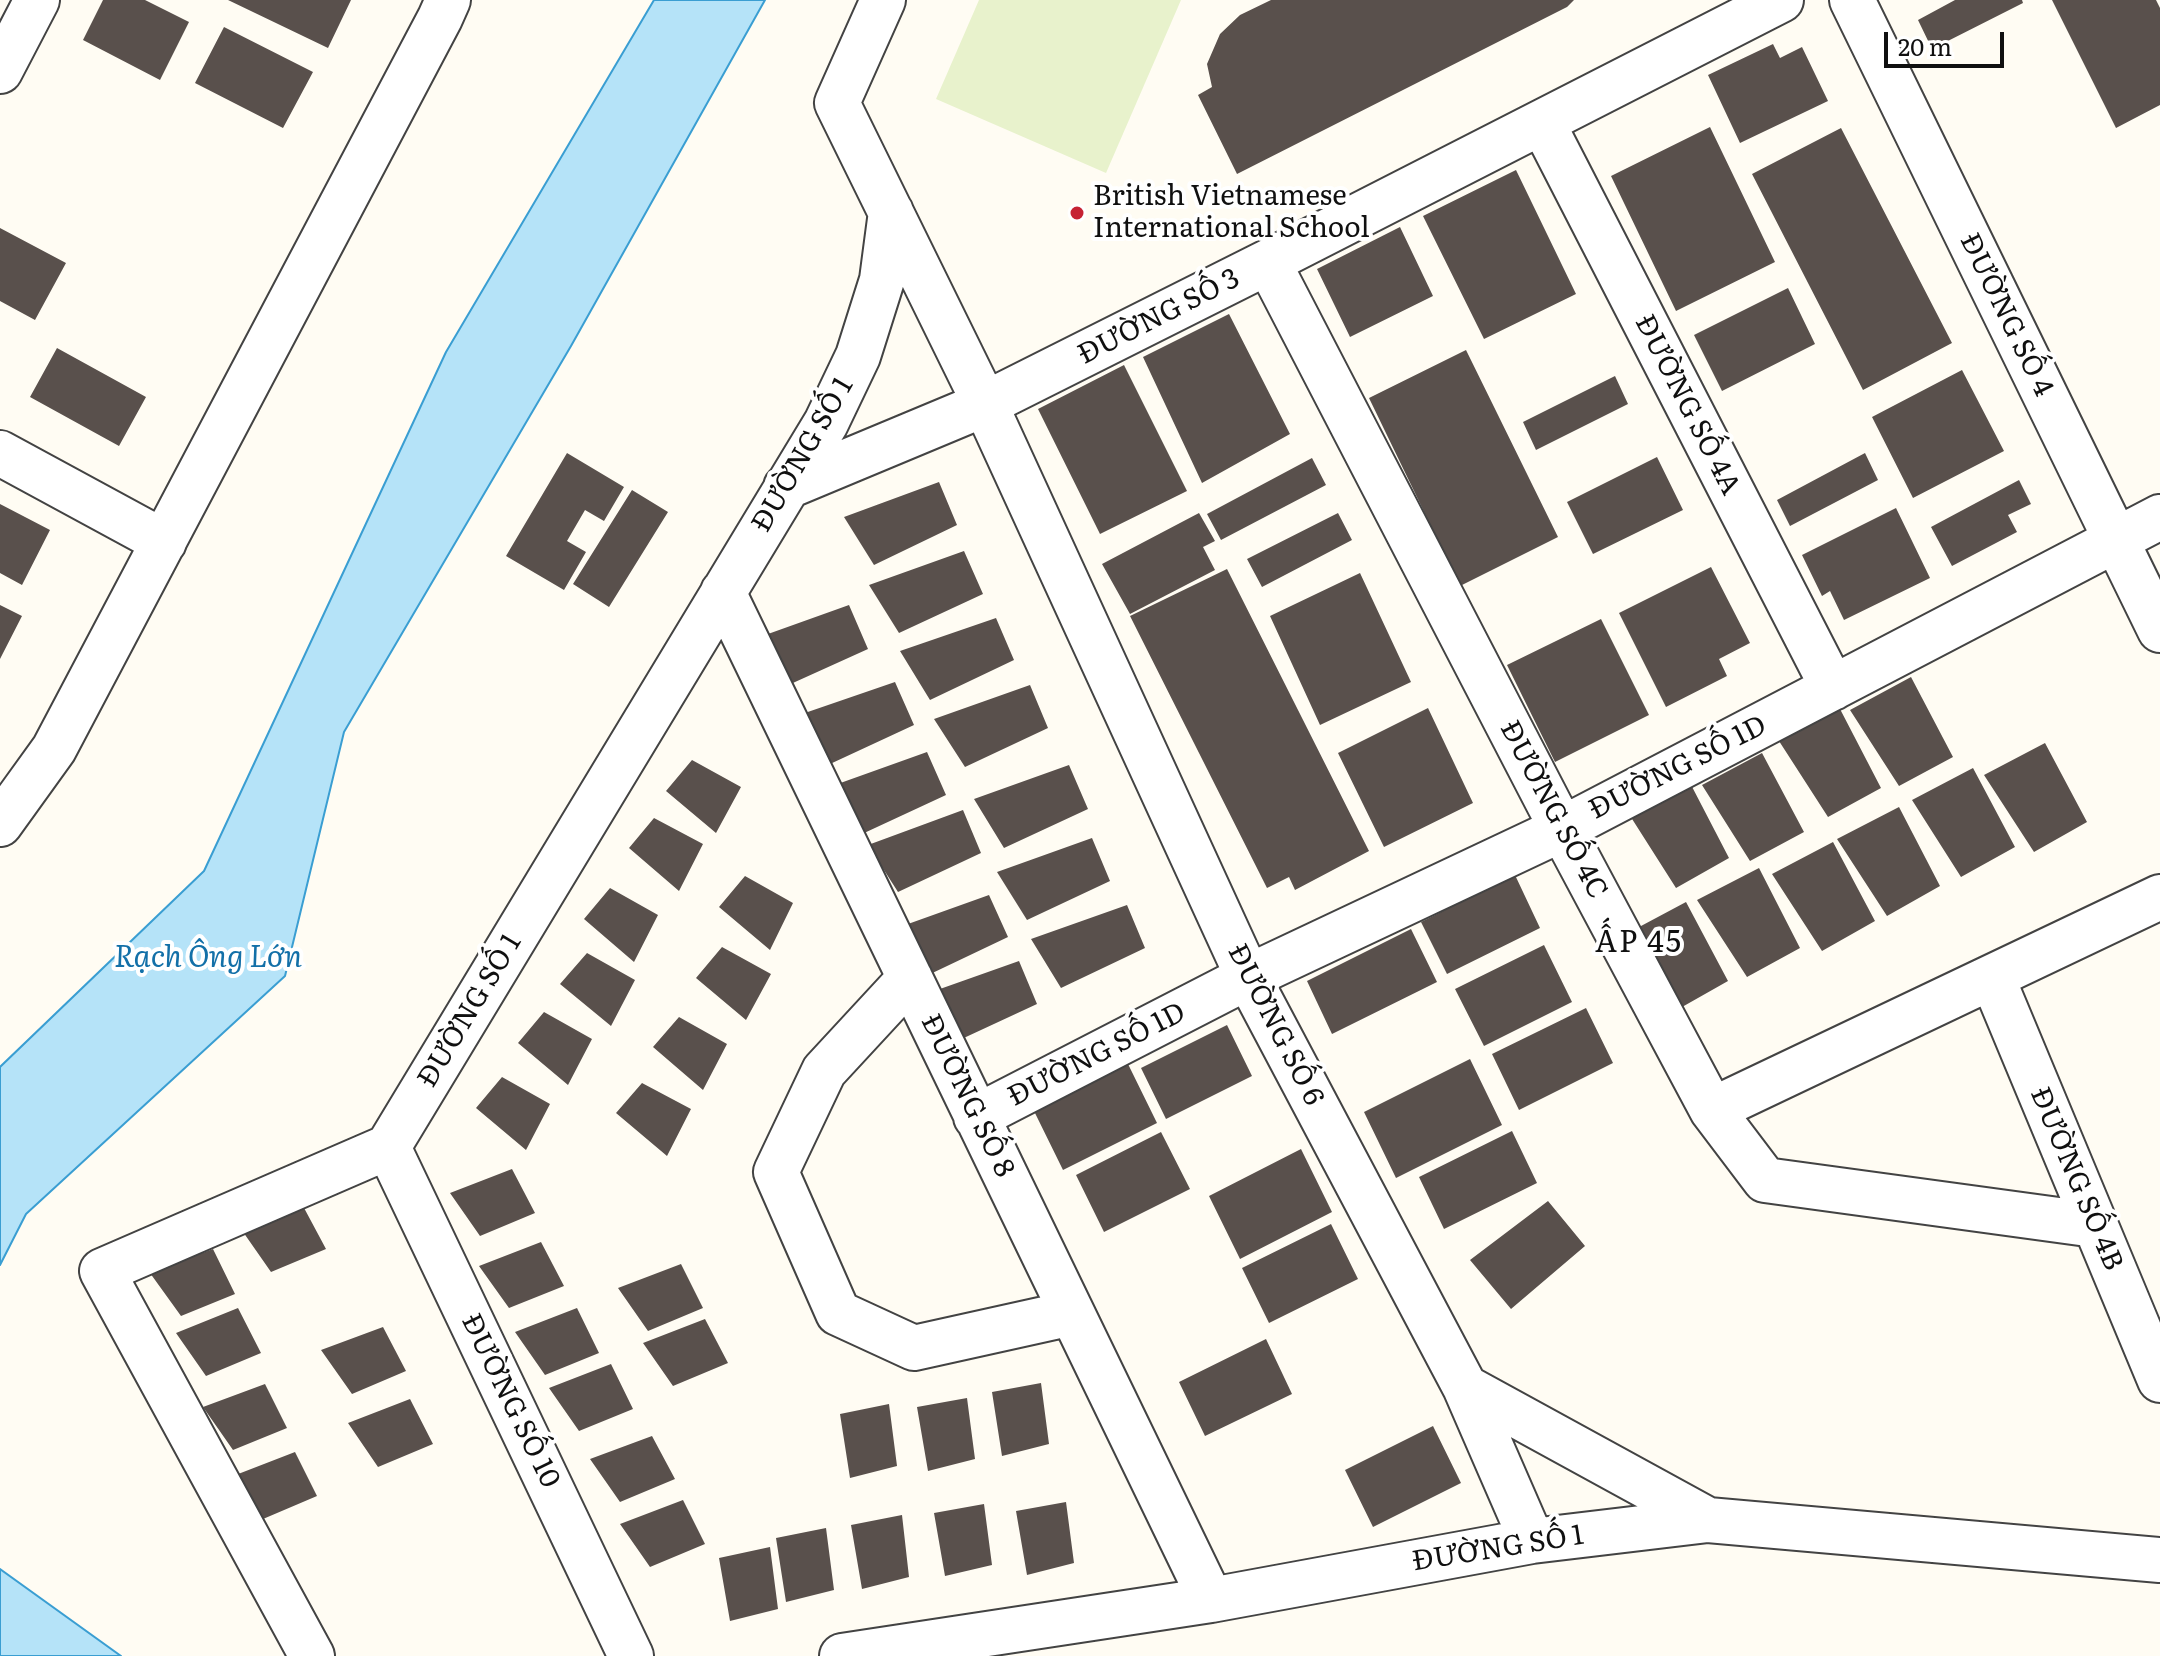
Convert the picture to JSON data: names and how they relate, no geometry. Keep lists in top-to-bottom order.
{
  "streets": {
    "street": [
      "ĐƯỜNG SỐ 4",
      "ĐƯỜNG SỐ 3",
      "ĐƯỜNG SỐ 4A",
      "ĐƯỜNG SỐ 1",
      "ĐƯỜNG SỐ 1D",
      "ĐƯỜNG SỐ 4C",
      "ĐƯỜNG SỐ 6",
      "ĐƯỜNG SỐ 8",
      "ĐƯỜNG SỐ 4B",
      "ĐƯỜNG SỐ 10"
    ]
  },
  "crossings": [
    ["ĐƯỜNG SỐ 4", "ĐƯỜNG SỐ 1D"],
    ["ĐƯỜNG SỐ 3", "ĐƯỜNG SỐ 4A"],
    ["ĐƯỜNG SỐ 3", "ĐƯỜNG SỐ 1"],
    ["ĐƯỜNG SỐ 3", "ĐƯỜNG SỐ 4C"],
    ["ĐƯỜNG SỐ 3", "ĐƯỜNG SỐ 6"],
    ["ĐƯỜNG SỐ 4A", "ĐƯỜNG SỐ 1D"],
    ["ĐƯỜNG SỐ 1", "ĐƯỜNG SỐ 6"],
    ["ĐƯỜNG SỐ 1", "ĐƯỜNG SỐ 8"],
    ["ĐƯỜNG SỐ 1", "ĐƯỜNG SỐ 10"],
    ["ĐƯỜNG SỐ 1D", "ĐƯỜNG SỐ 4C"],
    ["ĐƯỜNG SỐ 1D", "ĐƯỜNG SỐ 6"],
    ["ĐƯỜNG SỐ 1D", "ĐƯỜNG SỐ 8"],
    ["ĐƯỜNG SỐ 4C", "ĐƯỜNG SỐ 4B"]
  ],
  "districts": ["ẤP 45"],
  "water": ["Rạch Ông Lớn"],
  "places": ["British Vietnamese International School"],
  "scale_bar": "20 m"
}
